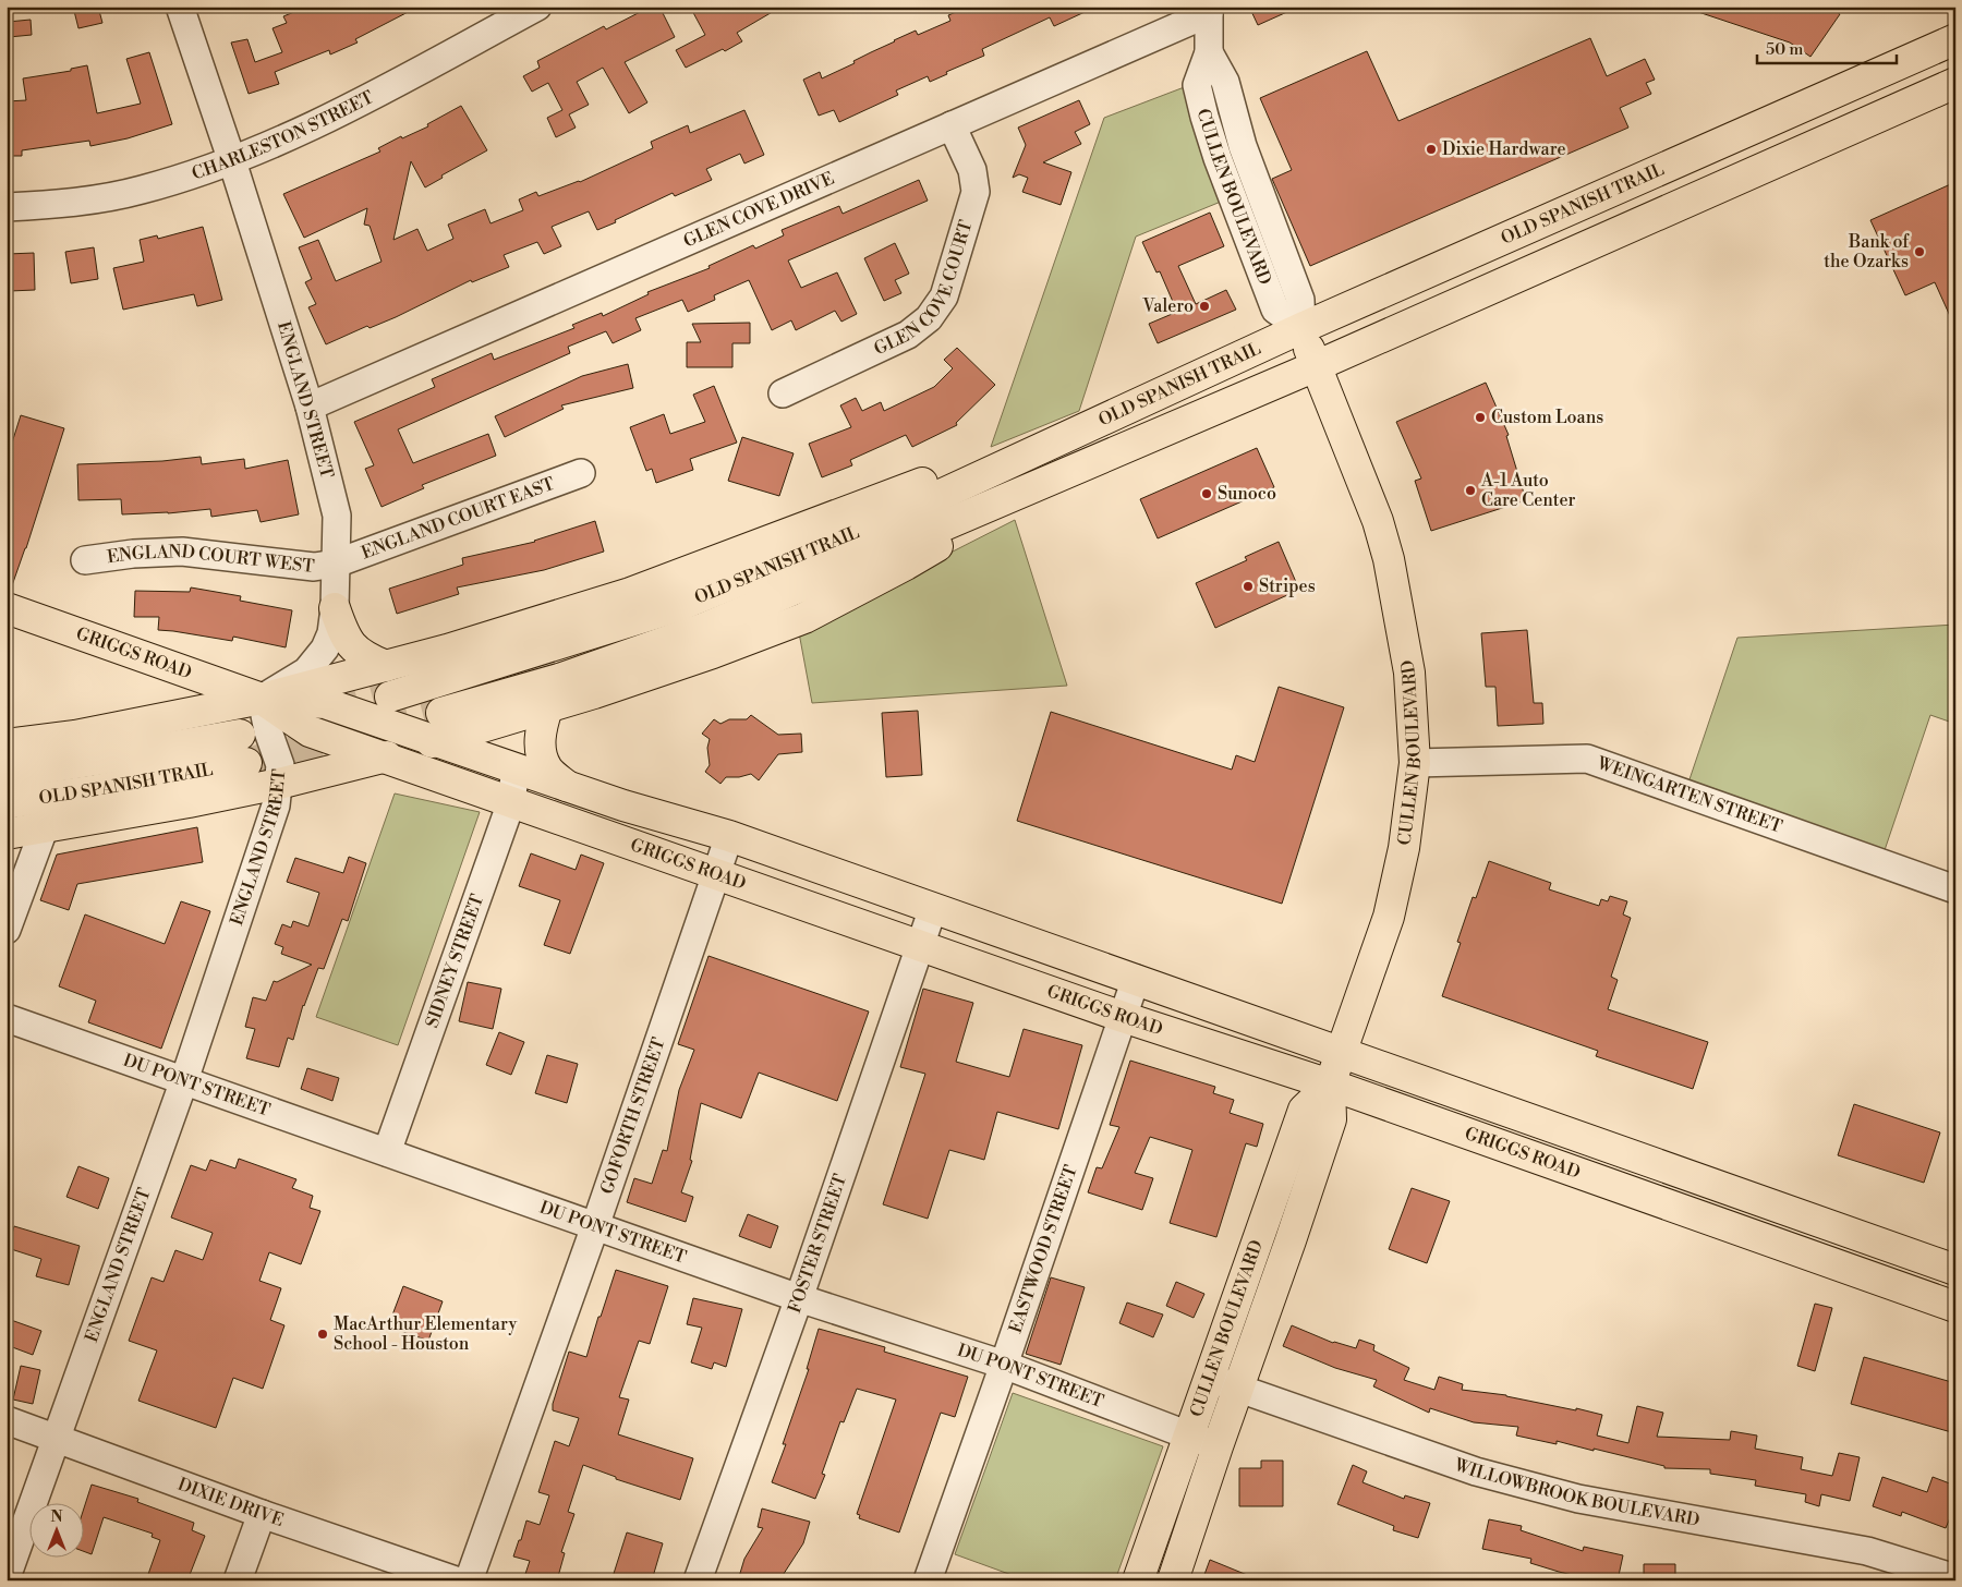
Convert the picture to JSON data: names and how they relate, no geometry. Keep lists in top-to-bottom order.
{
  "streets": {
    "main road": ["CULLEN BOULEVARD", "OLD SPANISH TRAIL", "GRIGGS ROAD"],
    "street": [
      "CHARLESTON STREET",
      "GLEN COVE DRIVE",
      "GLEN COVE COURT",
      "ENGLAND STREET",
      "ENGLAND COURT EAST",
      "ENGLAND COURT WEST",
      "WEINGARTEN STREET",
      "SIDNEY STREET",
      "DU PONT STREET",
      "GOFORTH STREET",
      "FOSTER STREET",
      "EASTWOOD STREET",
      "WILLOWBROOK BOULEVARD",
      "DIXIE DRIVE"
    ]
  },
  "crossings": [
    ["CHARLESTON STREET", "ENGLAND STREET"],
    ["CULLEN BOULEVARD", "OLD SPANISH TRAIL"],
    ["CULLEN BOULEVARD", "GLEN COVE DRIVE"],
    ["CULLEN BOULEVARD", "GRIGGS ROAD"],
    ["CULLEN BOULEVARD", "WEINGARTEN STREET"],
    ["CULLEN BOULEVARD", "DU PONT STREET"],
    ["CULLEN BOULEVARD", "WILLOWBROOK BOULEVARD"],
    ["OLD SPANISH TRAIL", "GRIGGS ROAD"],
    ["GLEN COVE DRIVE", "GLEN COVE COURT"],
    ["GLEN COVE DRIVE", "ENGLAND STREET"],
    ["ENGLAND STREET", "ENGLAND COURT EAST"],
    ["ENGLAND STREET", "ENGLAND COURT WEST"],
    ["ENGLAND STREET", "GRIGGS ROAD"],
    ["ENGLAND STREET", "DU PONT STREET"],
    ["ENGLAND STREET", "DIXIE DRIVE"],
    ["ENGLAND COURT EAST", "ENGLAND COURT WEST"],
    ["GRIGGS ROAD", "SIDNEY STREET"],
    ["GRIGGS ROAD", "GOFORTH STREET"],
    ["GRIGGS ROAD", "FOSTER STREET"],
    ["GRIGGS ROAD", "EASTWOOD STREET"],
    ["SIDNEY STREET", "DU PONT STREET"],
    ["DU PONT STREET", "GOFORTH STREET"],
    ["DU PONT STREET", "FOSTER STREET"],
    ["DU PONT STREET", "EASTWOOD STREET"]
  ],
  "places": [
    "Dixie Hardware",
    "Bank of the Ozarks",
    "Valero",
    "Custom Loans",
    "A-1 Auto Care Center",
    "Sunoco",
    "Stripes",
    "MacArthur Elementary School - Houston"
  ],
  "scale_bar": "50 m",
  "north": "top"
}
